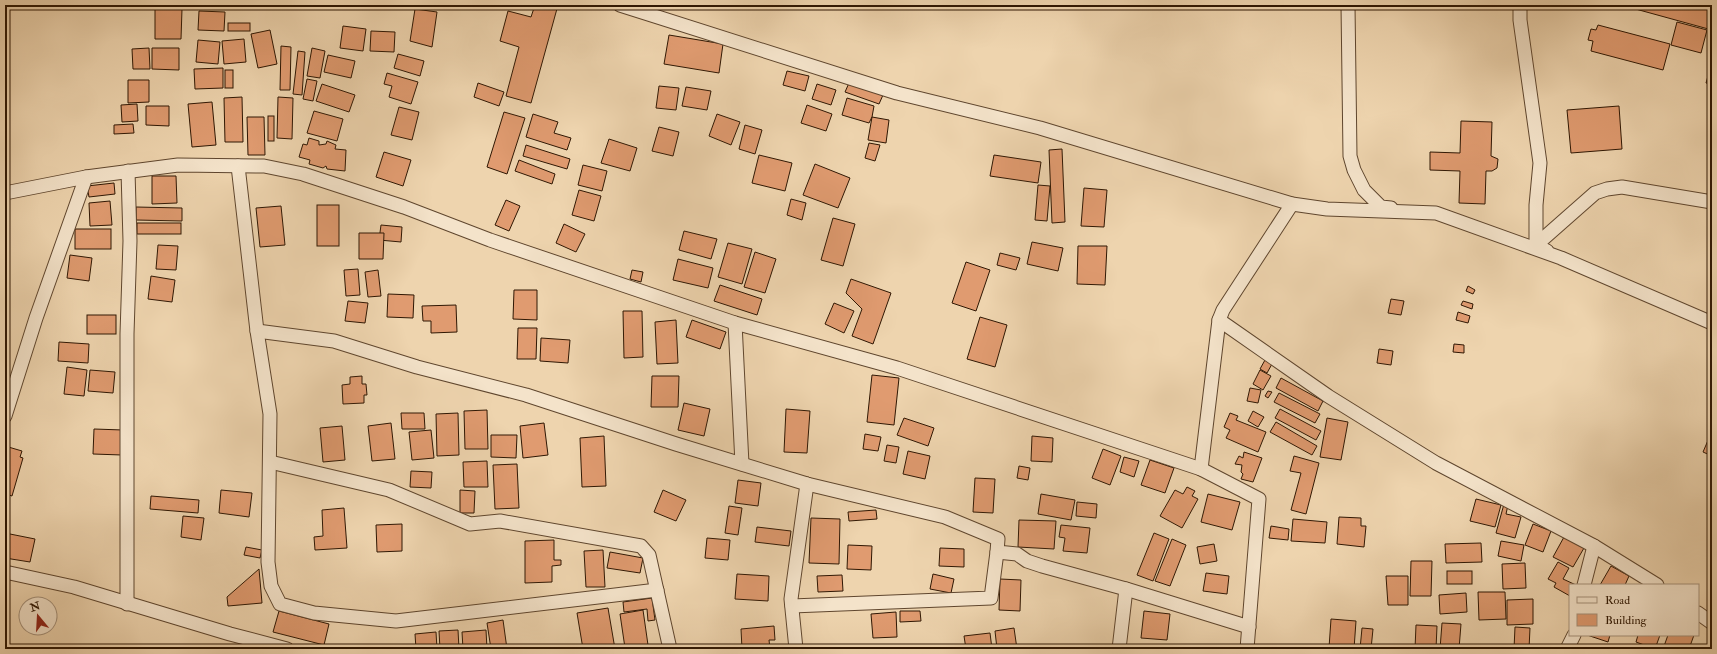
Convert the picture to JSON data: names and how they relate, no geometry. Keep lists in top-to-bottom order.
{
  "legend": ["Road", "Building"],
  "north": "top"
}
